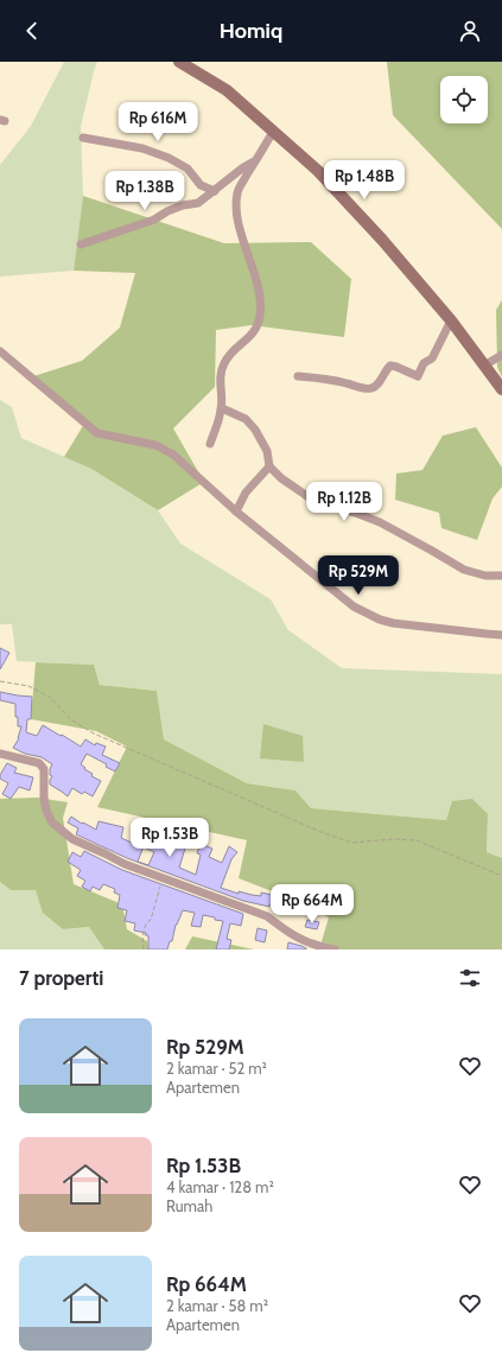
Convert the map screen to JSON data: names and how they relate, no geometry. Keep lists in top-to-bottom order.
{
  "page": {
    "header": "Homiq",
    "price": [
      "Rp 616M",
      "Rp 1.48B",
      "Rp 1.38B",
      "Rp 1.12B",
      "Rp 529M",
      "Rp 1.53B",
      "Rp 664M"
    ],
    "heading": "7 properti",
    "list": [
      {
        "name": "Rp 529M",
        "note": "2 kamar · 52 m² · Apartemen"
      },
      {
        "name": "Rp 1.53B",
        "note": "4 kamar · 128 m² · Rumah"
      },
      {
        "name": "Rp 664M",
        "note": "2 kamar · 58 m² · Apartemen"
      }
    ]
  }
}
